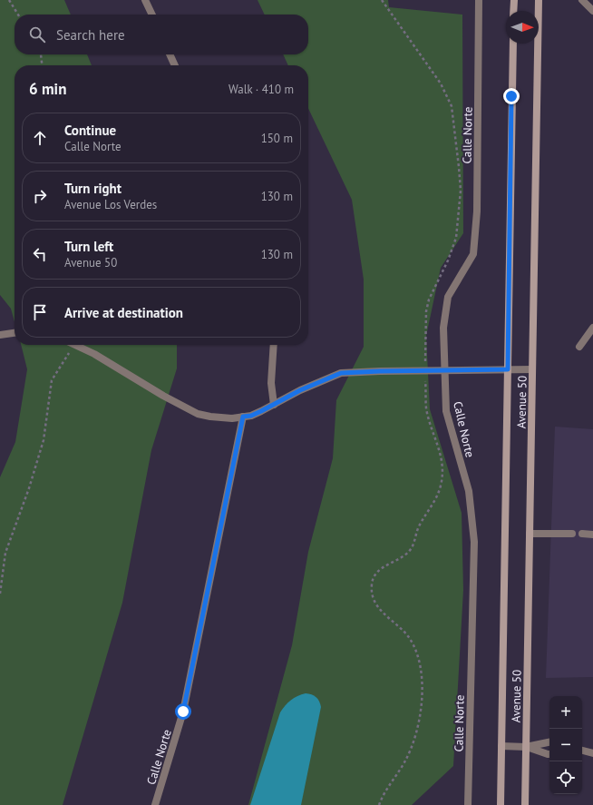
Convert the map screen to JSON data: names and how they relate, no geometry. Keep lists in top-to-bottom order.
{
  "streets": {
    "main road": ["Avenue 50"],
    "street": ["Calle Norte"]
  },
  "north": "right",
  "page": {
    "search": "Search here",
    "heading": ["6 min", "Walk · 410 m"],
    "list": [
      ["Continue", "Calle Norte", "150 m"],
      ["Turn right", "Avenue Los Verdes", "130 m"],
      ["Turn left", "Avenue 50", "130 m"],
      "Arrive at destination"
    ],
    "map_buttons": ["+", "−"]
  }
}
